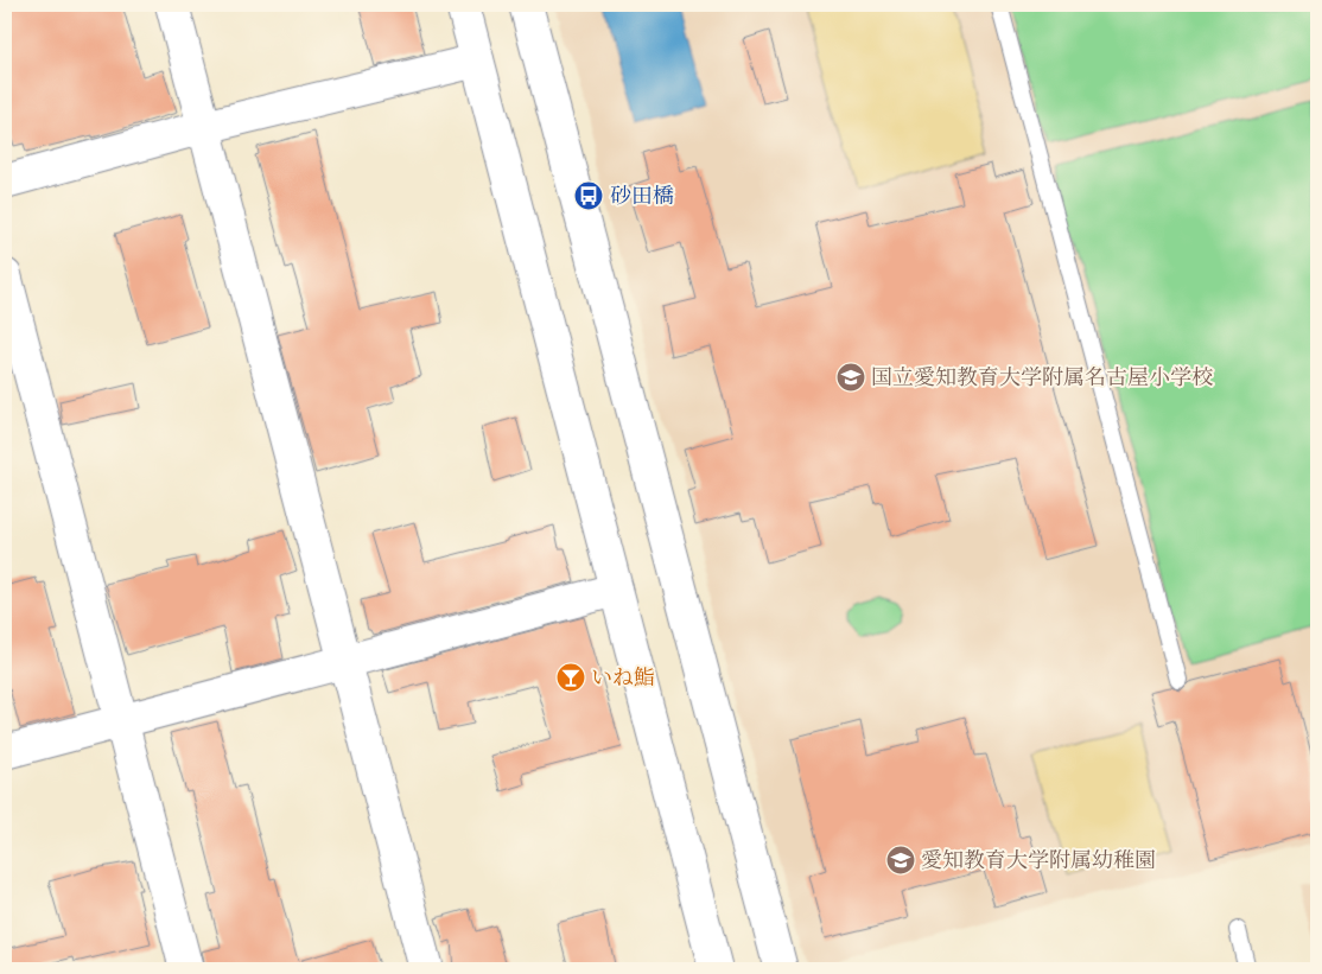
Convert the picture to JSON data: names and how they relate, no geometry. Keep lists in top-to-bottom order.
{
  "places": {
    "bus stop": ["砂田橋"],
    "school or university": ["国立愛知教育大学附属名古屋小学校", "愛知教育大学附属幼稚園"],
    "bar": ["いね鮨"]
  }
}
